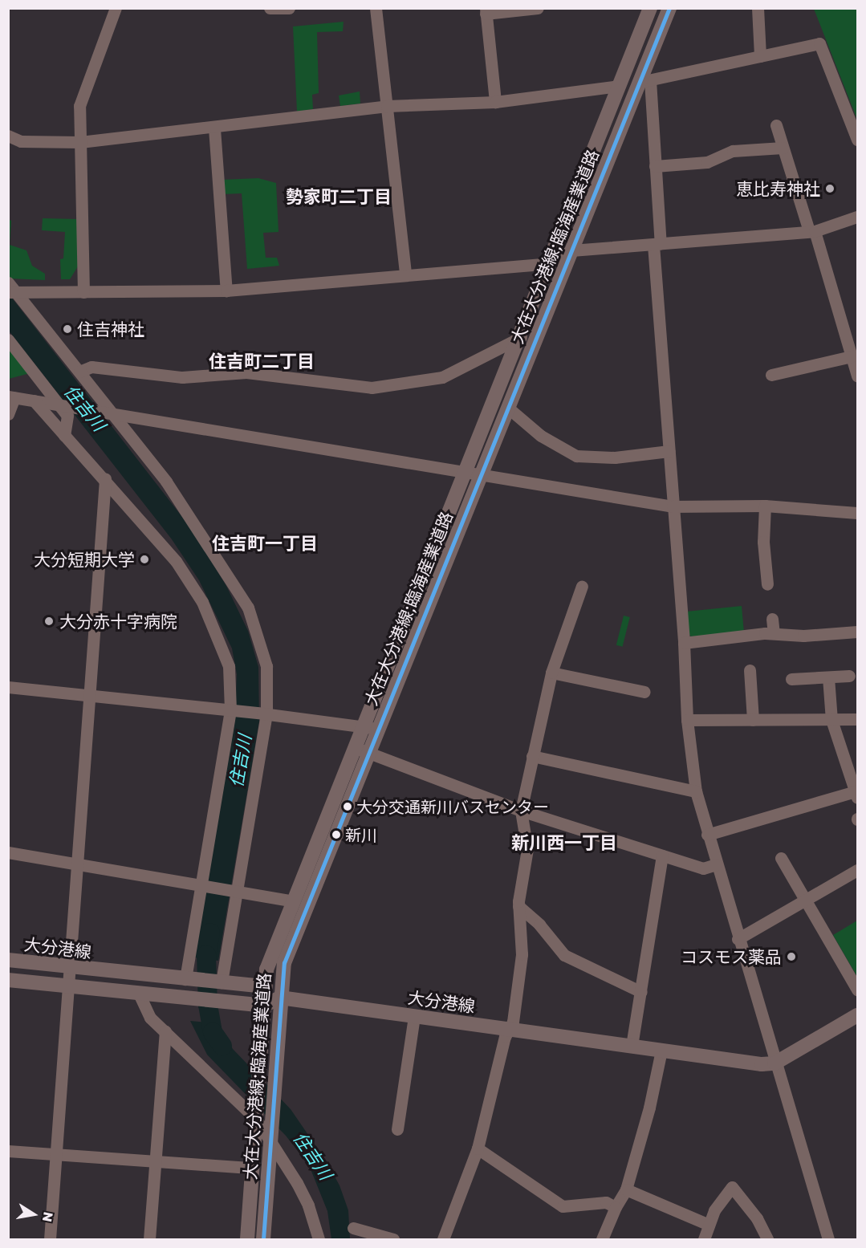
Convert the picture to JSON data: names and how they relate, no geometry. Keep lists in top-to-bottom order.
{
  "streets": {
    "main road": ["大在大分港線;臨海産業道路", "大分港線"]
  },
  "crossings": [
    ["大在大分港線;臨海産業道路", "大分港線"]
  ],
  "districts": [
    "勢家町二丁目",
    "住吉町二丁目",
    "住吉町一丁目",
    "新川西一丁目"
  ],
  "water": ["住吉川"],
  "places": [
    "恵比寿神社",
    "住吉神社",
    "大分短期大学",
    "大分赤十字病院",
    "大分交通新川バスセンター",
    "新川",
    "コスモス薬品"
  ],
  "north": "right"
}
